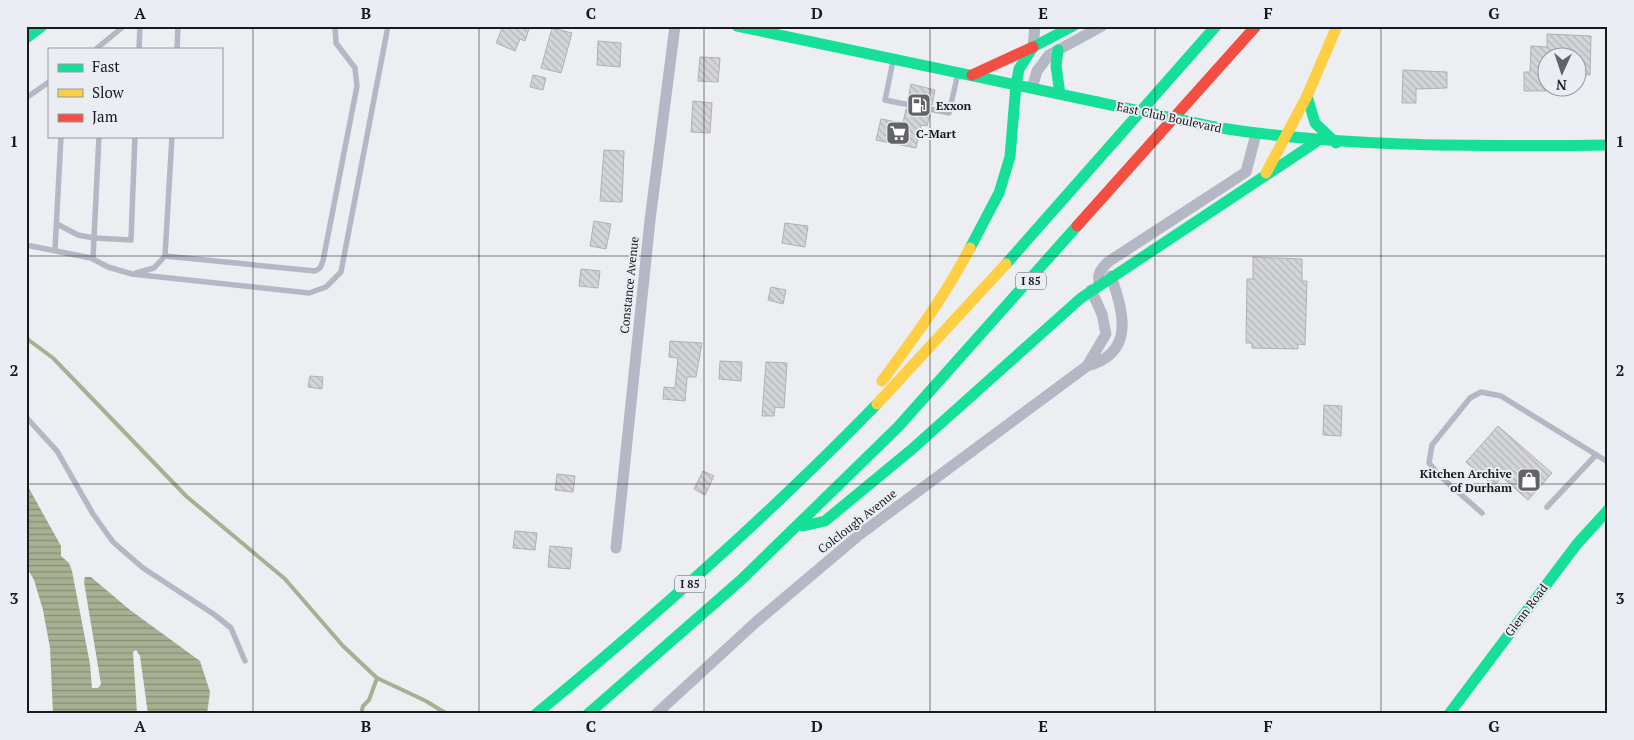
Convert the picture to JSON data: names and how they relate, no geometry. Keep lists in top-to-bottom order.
{
  "streets": {
    "main road": ["East Club Boulevard", "I 85", "Glenn Road"],
    "street": ["Constance Avenue", "Colclough Avenue"]
  },
  "places": {
    "fuel station": ["Exxon"],
    "supermarket": ["C-Mart"],
    "shop": ["Kitchen Archive of Durham"]
  },
  "legend": ["Fast", "Slow", "Jam"],
  "north": "bottom",
  "grid": {
    "columns": [
      "A",
      "B",
      "C",
      "D",
      "E",
      "F",
      "G"
    ],
    "rows": ["1", "2", "3"]
  }
}
